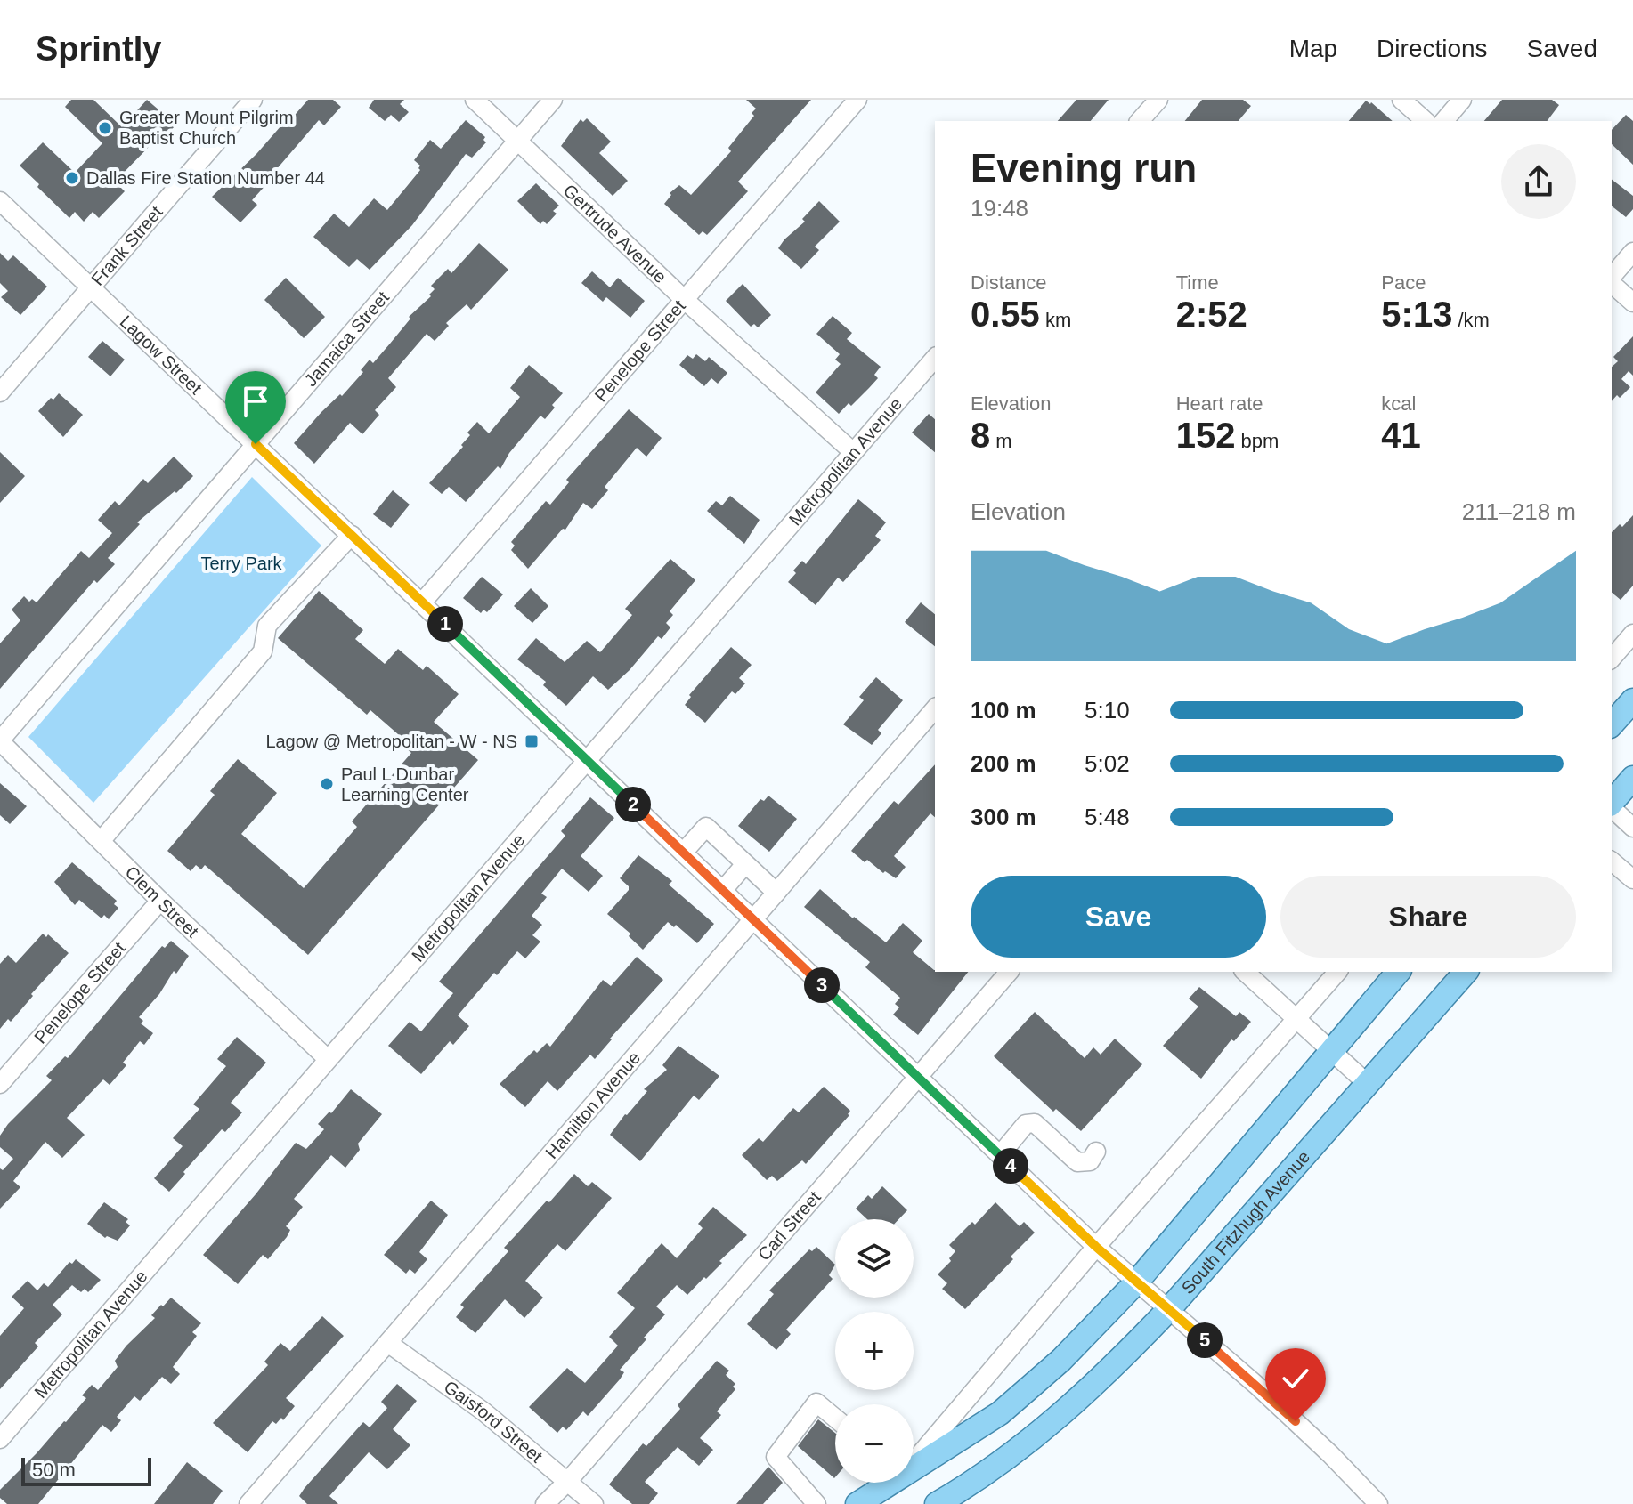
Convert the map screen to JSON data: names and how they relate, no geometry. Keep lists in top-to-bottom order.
{
  "streets": {
    "main road": ["South Fitzhugh Avenue"],
    "street": [
      "Gertrude Avenue",
      "Frank Street",
      "Jamaica Street",
      "Penelope Street",
      "Lagow Street",
      "Metropolitan Avenue",
      "Clem Street",
      "Hamilton Avenue",
      "Carl Street",
      "Gaisford Street"
    ]
  },
  "crossings": [
    ["Gertrude Avenue", "Jamaica Street"],
    ["Gertrude Avenue", "Penelope Street"],
    ["Gertrude Avenue", "Metropolitan Avenue"],
    ["Frank Street", "Lagow Street"],
    ["Jamaica Street", "Lagow Street"],
    ["Jamaica Street", "Clem Street"],
    ["Penelope Street", "Lagow Street"],
    ["Penelope Street", "Clem Street"],
    ["Lagow Street", "Metropolitan Avenue"],
    ["Lagow Street", "Hamilton Avenue"],
    ["Lagow Street", "South Fitzhugh Avenue"],
    ["Lagow Street", "Carl Street"],
    ["Metropolitan Avenue", "Clem Street"],
    ["Hamilton Avenue", "Gaisford Street"],
    ["Carl Street", "Gaisford Street"]
  ],
  "parks": ["Terry Park"],
  "places": {
    "other": ["Greater Mount Pilgrim Baptist Church", "Dallas Fire Station Number 44", "Paul L Dunbar Learning Center"],
    "transit": ["Lagow @ Metropolitan - W - NS"]
  },
  "scale_bar": "50 m",
  "page": {
    "header": "Sprintly",
    "nav": ["Map", "Directions", "Saved"],
    "heading": ["Evening run", "19:48"],
    "stats": [
      ["Distance", "0.55 km"],
      ["Time", "2:52"],
      ["Pace", "5:13 /km"],
      ["Elevation", "8 m"],
      ["Heart rate", "152 bpm"],
      ["kcal", "41"]
    ],
    "chart": ["Elevation", "211–218 m"],
    "pins": [
      "1",
      "2",
      "3",
      "4",
      "5"
    ],
    "list": [
      {
        "name": "100 m",
        "note": "5:10"
      },
      {
        "name": "200 m",
        "note": "5:02"
      },
      {
        "name": "300 m",
        "note": "5:48"
      }
    ],
    "buttons": ["Save", "Share"],
    "map_buttons": ["+", "−"],
    "scale": "50 m"
  }
}
